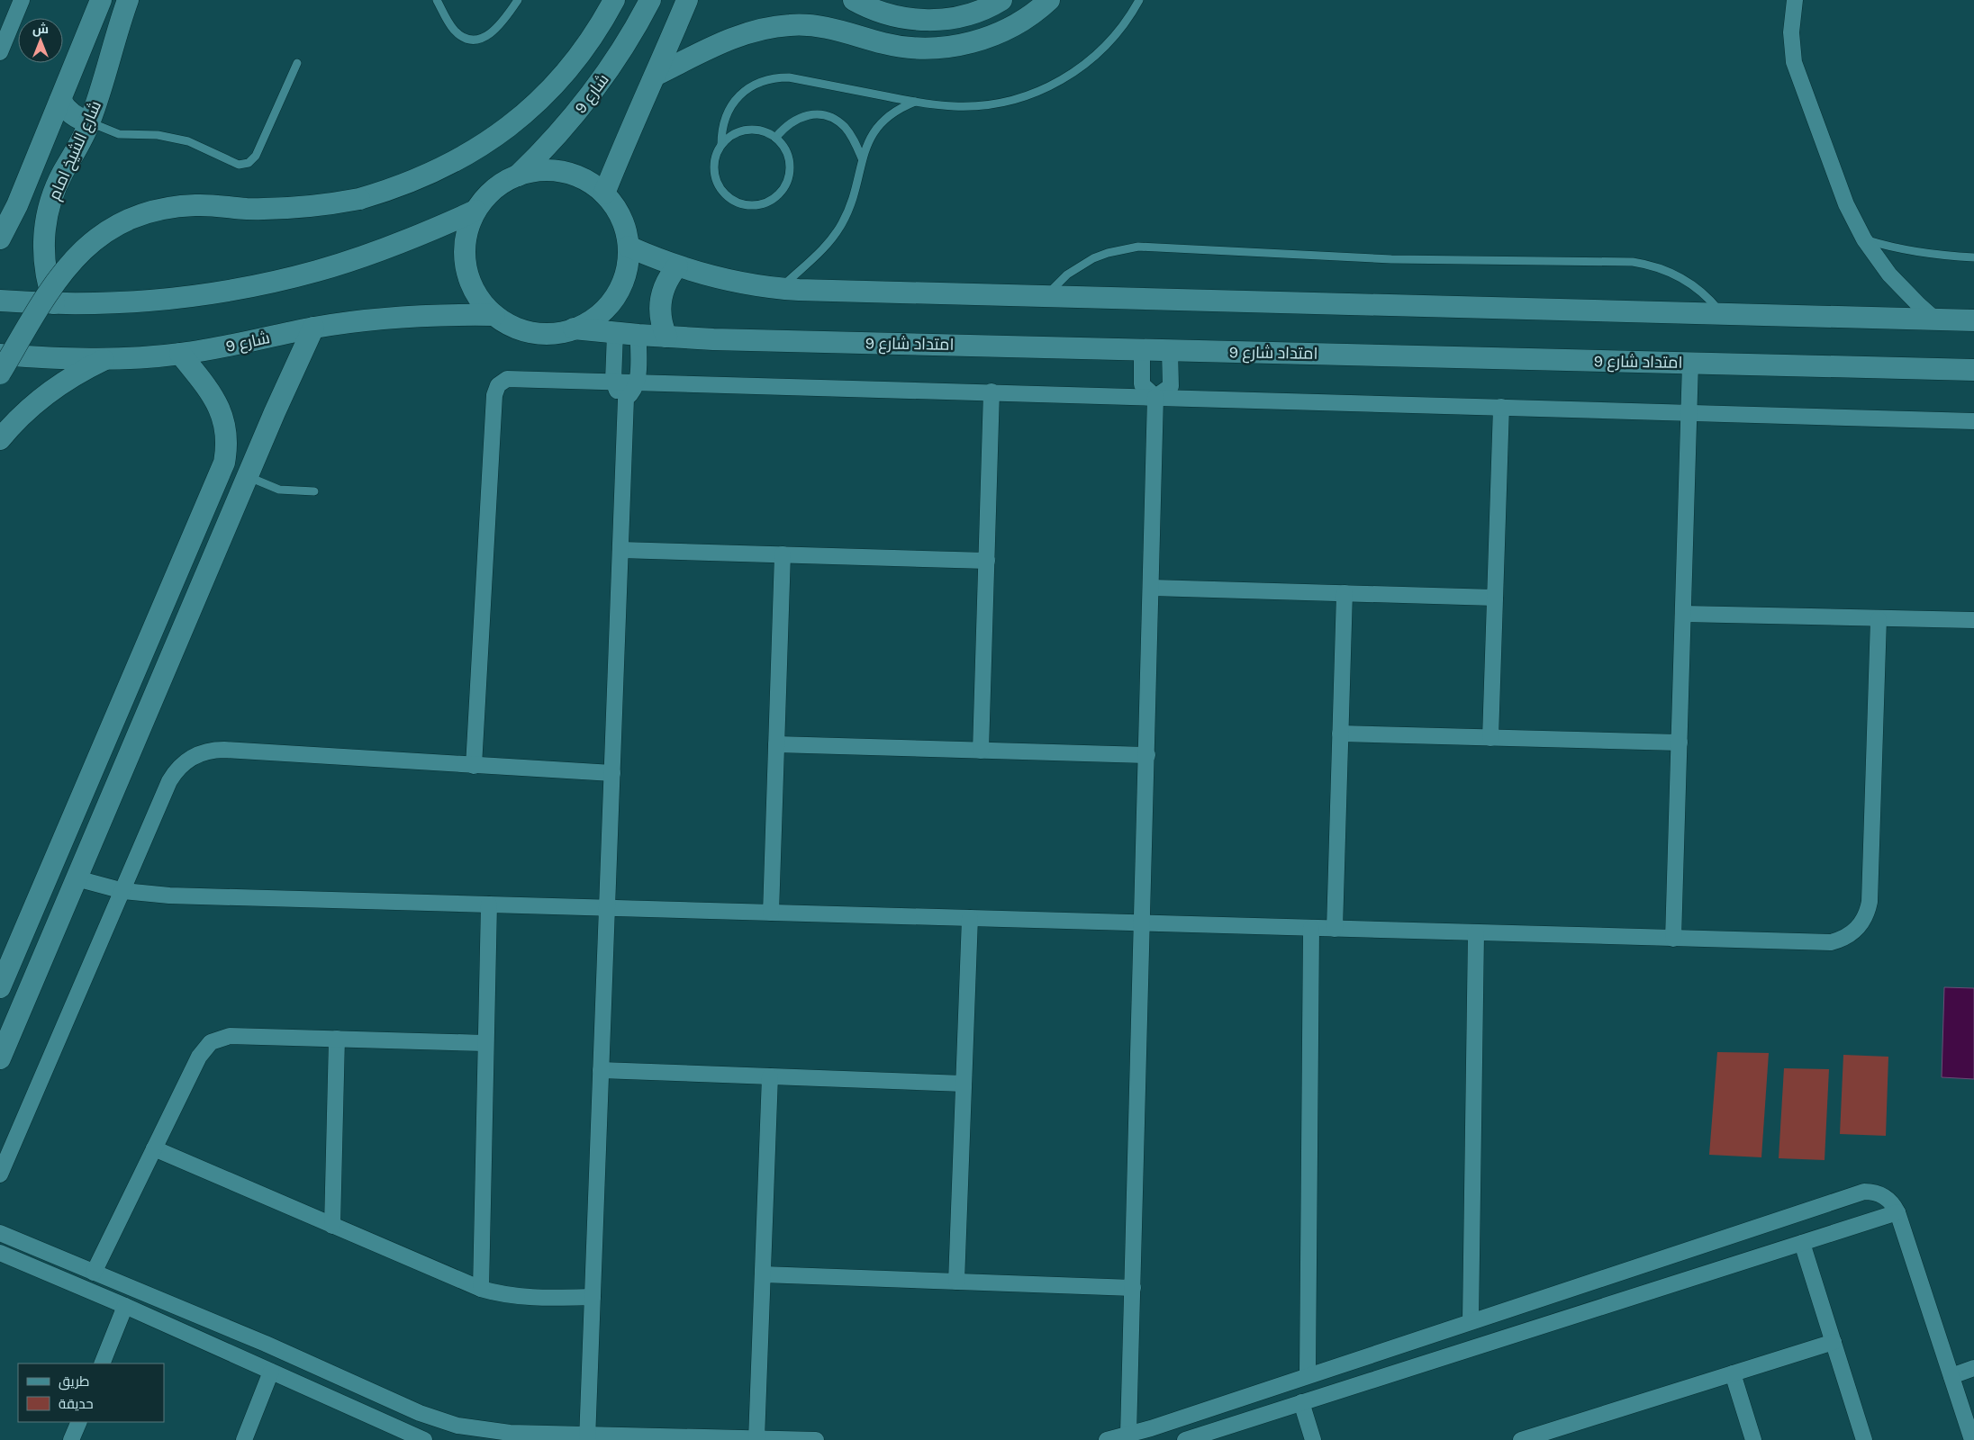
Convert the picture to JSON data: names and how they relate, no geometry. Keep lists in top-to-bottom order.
{
  "streets": {
    "street": ["شارع 9", "شارع الشيخ امام", "امتداد شارع 9"]
  },
  "legend": ["طريق", "حديقة"],
  "north": "top"
}
